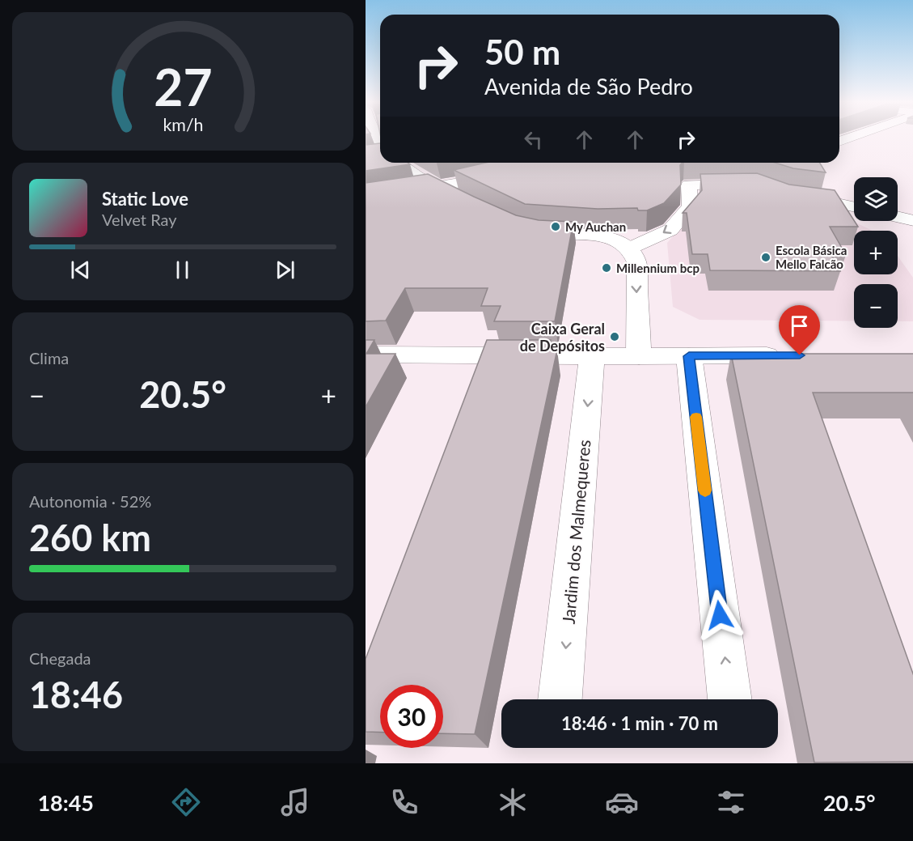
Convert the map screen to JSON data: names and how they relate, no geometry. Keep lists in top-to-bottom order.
{
  "streets": {
    "street": ["Jardim dos Malmequeres"]
  },
  "places": [
    "My Auchan",
    "Escola Básica Mello Falcão",
    "Millennium bcp",
    "Caixa Geral de Depósitos"
  ],
  "page": {
    "turn": ["50 m", "Avenida de São Pedro"],
    "map_buttons": ["+", "−"],
    "song": ["Static Love", "Velvet Ray"],
    "tile": [
      "Clima",
      ["Autonomia · 52%", "260 km"],
      ["Chegada", "18:46"]
    ],
    "heat": ["−", "20.5°", "+"],
    "limit": "30",
    "trip": "18:46 · 1 min · 70 m",
    "tabs": ["18:45", "20.5°"],
    "gauge": ["27", "km/h"]
  }
}
